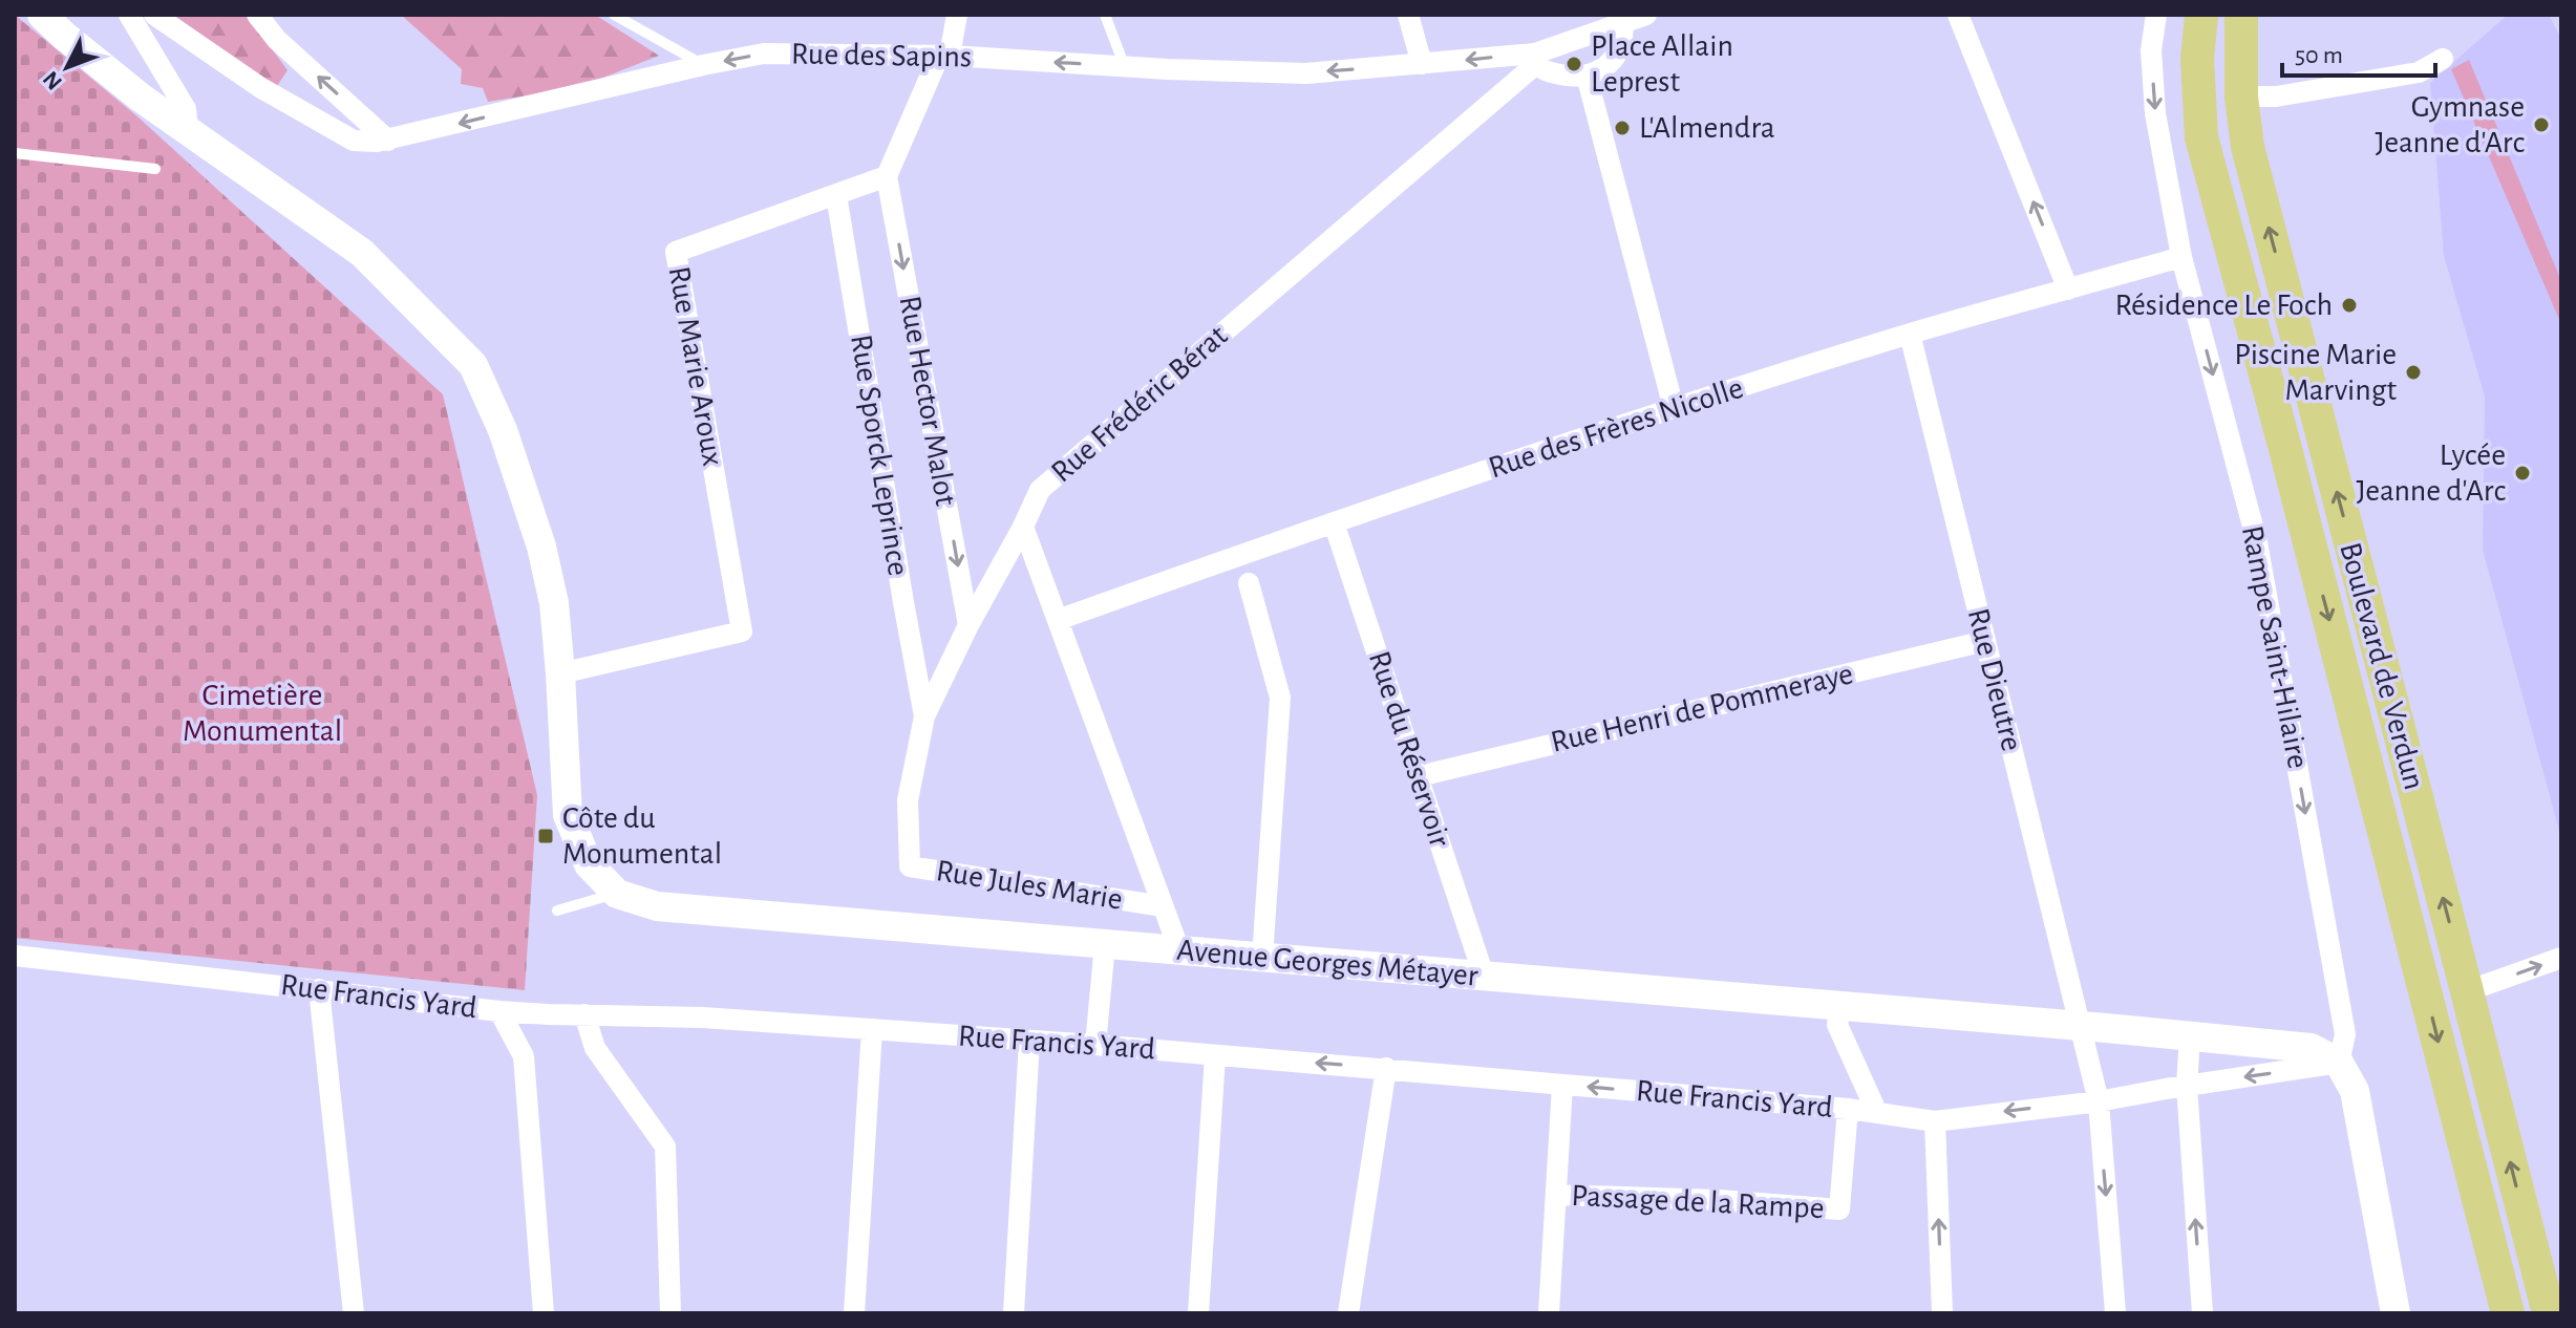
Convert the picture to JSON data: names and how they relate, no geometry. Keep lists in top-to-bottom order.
{
  "streets": {
    "main road": ["Boulevard de Verdun"],
    "street": [
      "Rue des Sapins",
      "Rue Marie Aroux",
      "Rue Hector Malot",
      "Rue Frédéric Bérat",
      "Rue des Frères Nicolle",
      "Rue Sporck Leprince",
      "Rampe Saint-Hilaire",
      "Rue Dieutre",
      "Rue Henri de Pommeraye",
      "Rue du Réservoir",
      "Rue Jules Marie",
      "Avenue Georges Métayer",
      "Rue Francis Yard",
      "Passage de la Rampe"
    ]
  },
  "crossings": [
    ["Rue des Sapins", "Rue Frédéric Bérat"],
    ["Rue Marie Aroux", "Rue Hector Malot"],
    ["Rue Marie Aroux", "Rue Sporck Leprince"],
    ["Rue Marie Aroux", "Avenue Georges Métayer"],
    ["Rue Hector Malot", "Rue Jules Marie"],
    ["Rue Frédéric Bérat", "Rue Jules Marie"],
    ["Rue des Frères Nicolle", "Rampe Saint-Hilaire"],
    ["Rue des Frères Nicolle", "Rue Dieutre"],
    ["Rue des Frères Nicolle", "Rue du Réservoir"],
    ["Rue Sporck Leprince", "Rue Jules Marie"],
    ["Rampe Saint-Hilaire", "Avenue Georges Métayer"],
    ["Rampe Saint-Hilaire", "Rue Francis Yard"],
    ["Rue Dieutre", "Rue Henri de Pommeraye"],
    ["Rue Dieutre", "Avenue Georges Métayer"],
    ["Rue Dieutre", "Rue Francis Yard"],
    ["Rue Henri de Pommeraye", "Rue du Réservoir"],
    ["Rue du Réservoir", "Avenue Georges Métayer"],
    ["Avenue Georges Métayer", "Rue Francis Yard"],
    ["Rue Francis Yard", "Passage de la Rampe"]
  ],
  "one_way": ["Rue des Sapins", "Rue Hector Malot", "Rampe Saint-Hilaire"],
  "parks": ["Cimetière Monumental"],
  "places": {
    "other": [
      "Place Allain Leprest",
      "Gymnase Jeanne d'Arc",
      "L'Almendra",
      "Résidence Le Foch",
      "Piscine Marie Marvingt",
      "Lycée Jeanne d'Arc"
    ],
    "transit": ["Côte du Monumental"]
  },
  "scale_bar": "50 m",
  "north": "bottom left"
}
